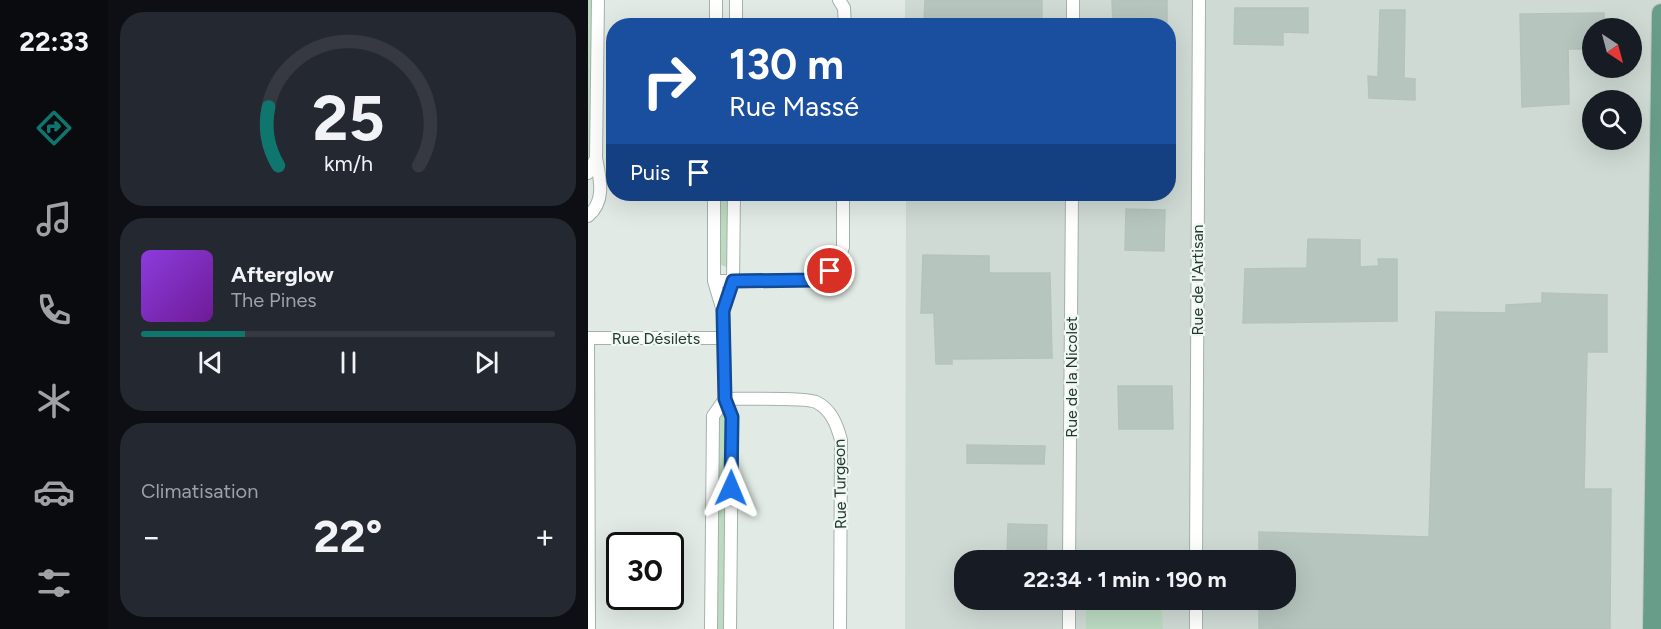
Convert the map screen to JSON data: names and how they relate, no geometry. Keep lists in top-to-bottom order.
{
  "streets": {
    "street": [
      "Rue de l'Artisan",
      "Rue Désilets",
      "Rue de la Nicolet",
      "Rue Turgeon"
    ]
  },
  "north": "bottom right",
  "page": {
    "tabs": "22:33",
    "turn": ["130 m", "Rue Massé"],
    "then": "Puis",
    "song": ["Afterglow", "The Pines"],
    "tile": "Climatisation",
    "heat": ["−", "22°", "+"],
    "limit": "30",
    "trip": "22:34 · 1 min · 190 m",
    "gauge": ["25", "km/h"]
  }
}
